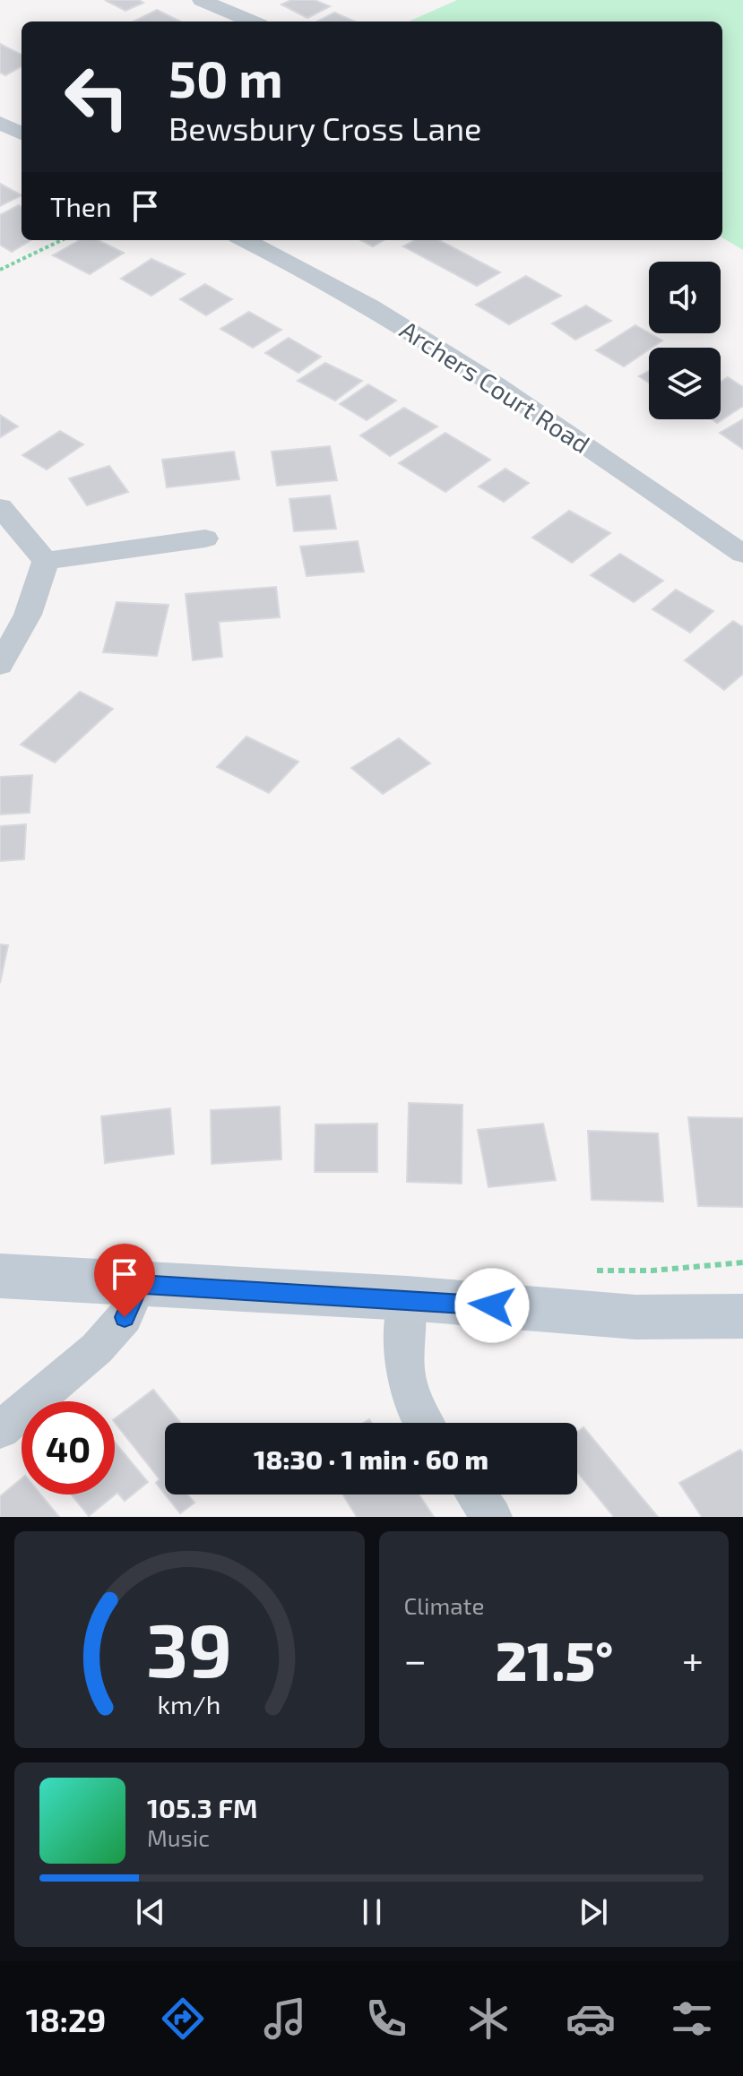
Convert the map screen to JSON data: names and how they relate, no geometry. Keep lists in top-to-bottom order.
{
  "streets": {
    "street": ["Archers Court Road"]
  },
  "page": {
    "turn": ["50 m", "Bewsbury Cross Lane"],
    "then": "Then",
    "limit": "40",
    "trip": "18:30 · 1 min · 60 m",
    "tile": "Climate",
    "heat": ["−", "21.5°", "+"],
    "song": ["105.3 FM", "Music"],
    "tabs": "18:29",
    "gauge": ["39", "km/h"]
  }
}
